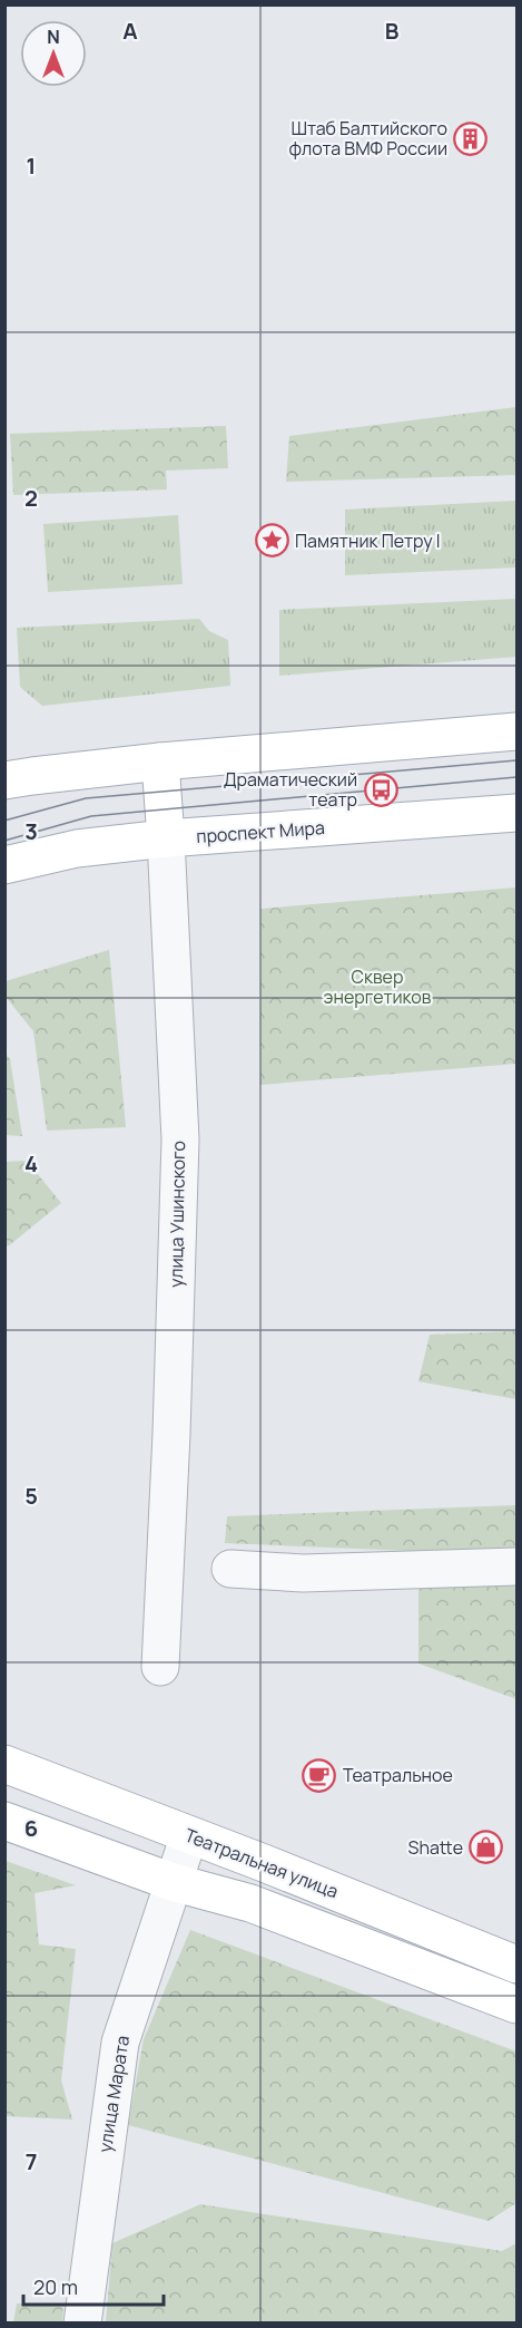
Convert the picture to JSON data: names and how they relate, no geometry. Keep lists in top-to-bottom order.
{
  "streets": {
    "main road": ["проспект Мира", "улица Ушинского", "Театральная улица"],
    "street": ["улица Марата"]
  },
  "crossings": [
    ["проспект Мира", "улица Ушинского"],
    ["Театральная улица", "улица Марата"]
  ],
  "parks": ["Сквер энергетиков"],
  "places": {
    "building": ["Штаб Балтийского флота ВМФ России"],
    "place": ["Памятник Петру I"],
    "bus stop": ["Драматический театр"],
    "cafe": ["Театральное"],
    "shop": ["Shatte"]
  },
  "scale_bar": "20 m",
  "north": "top",
  "grid": {
    "columns": ["A", "B"],
    "rows": [
      "1",
      "2",
      "3",
      "4",
      "5",
      "6",
      "7"
    ]
  }
}
